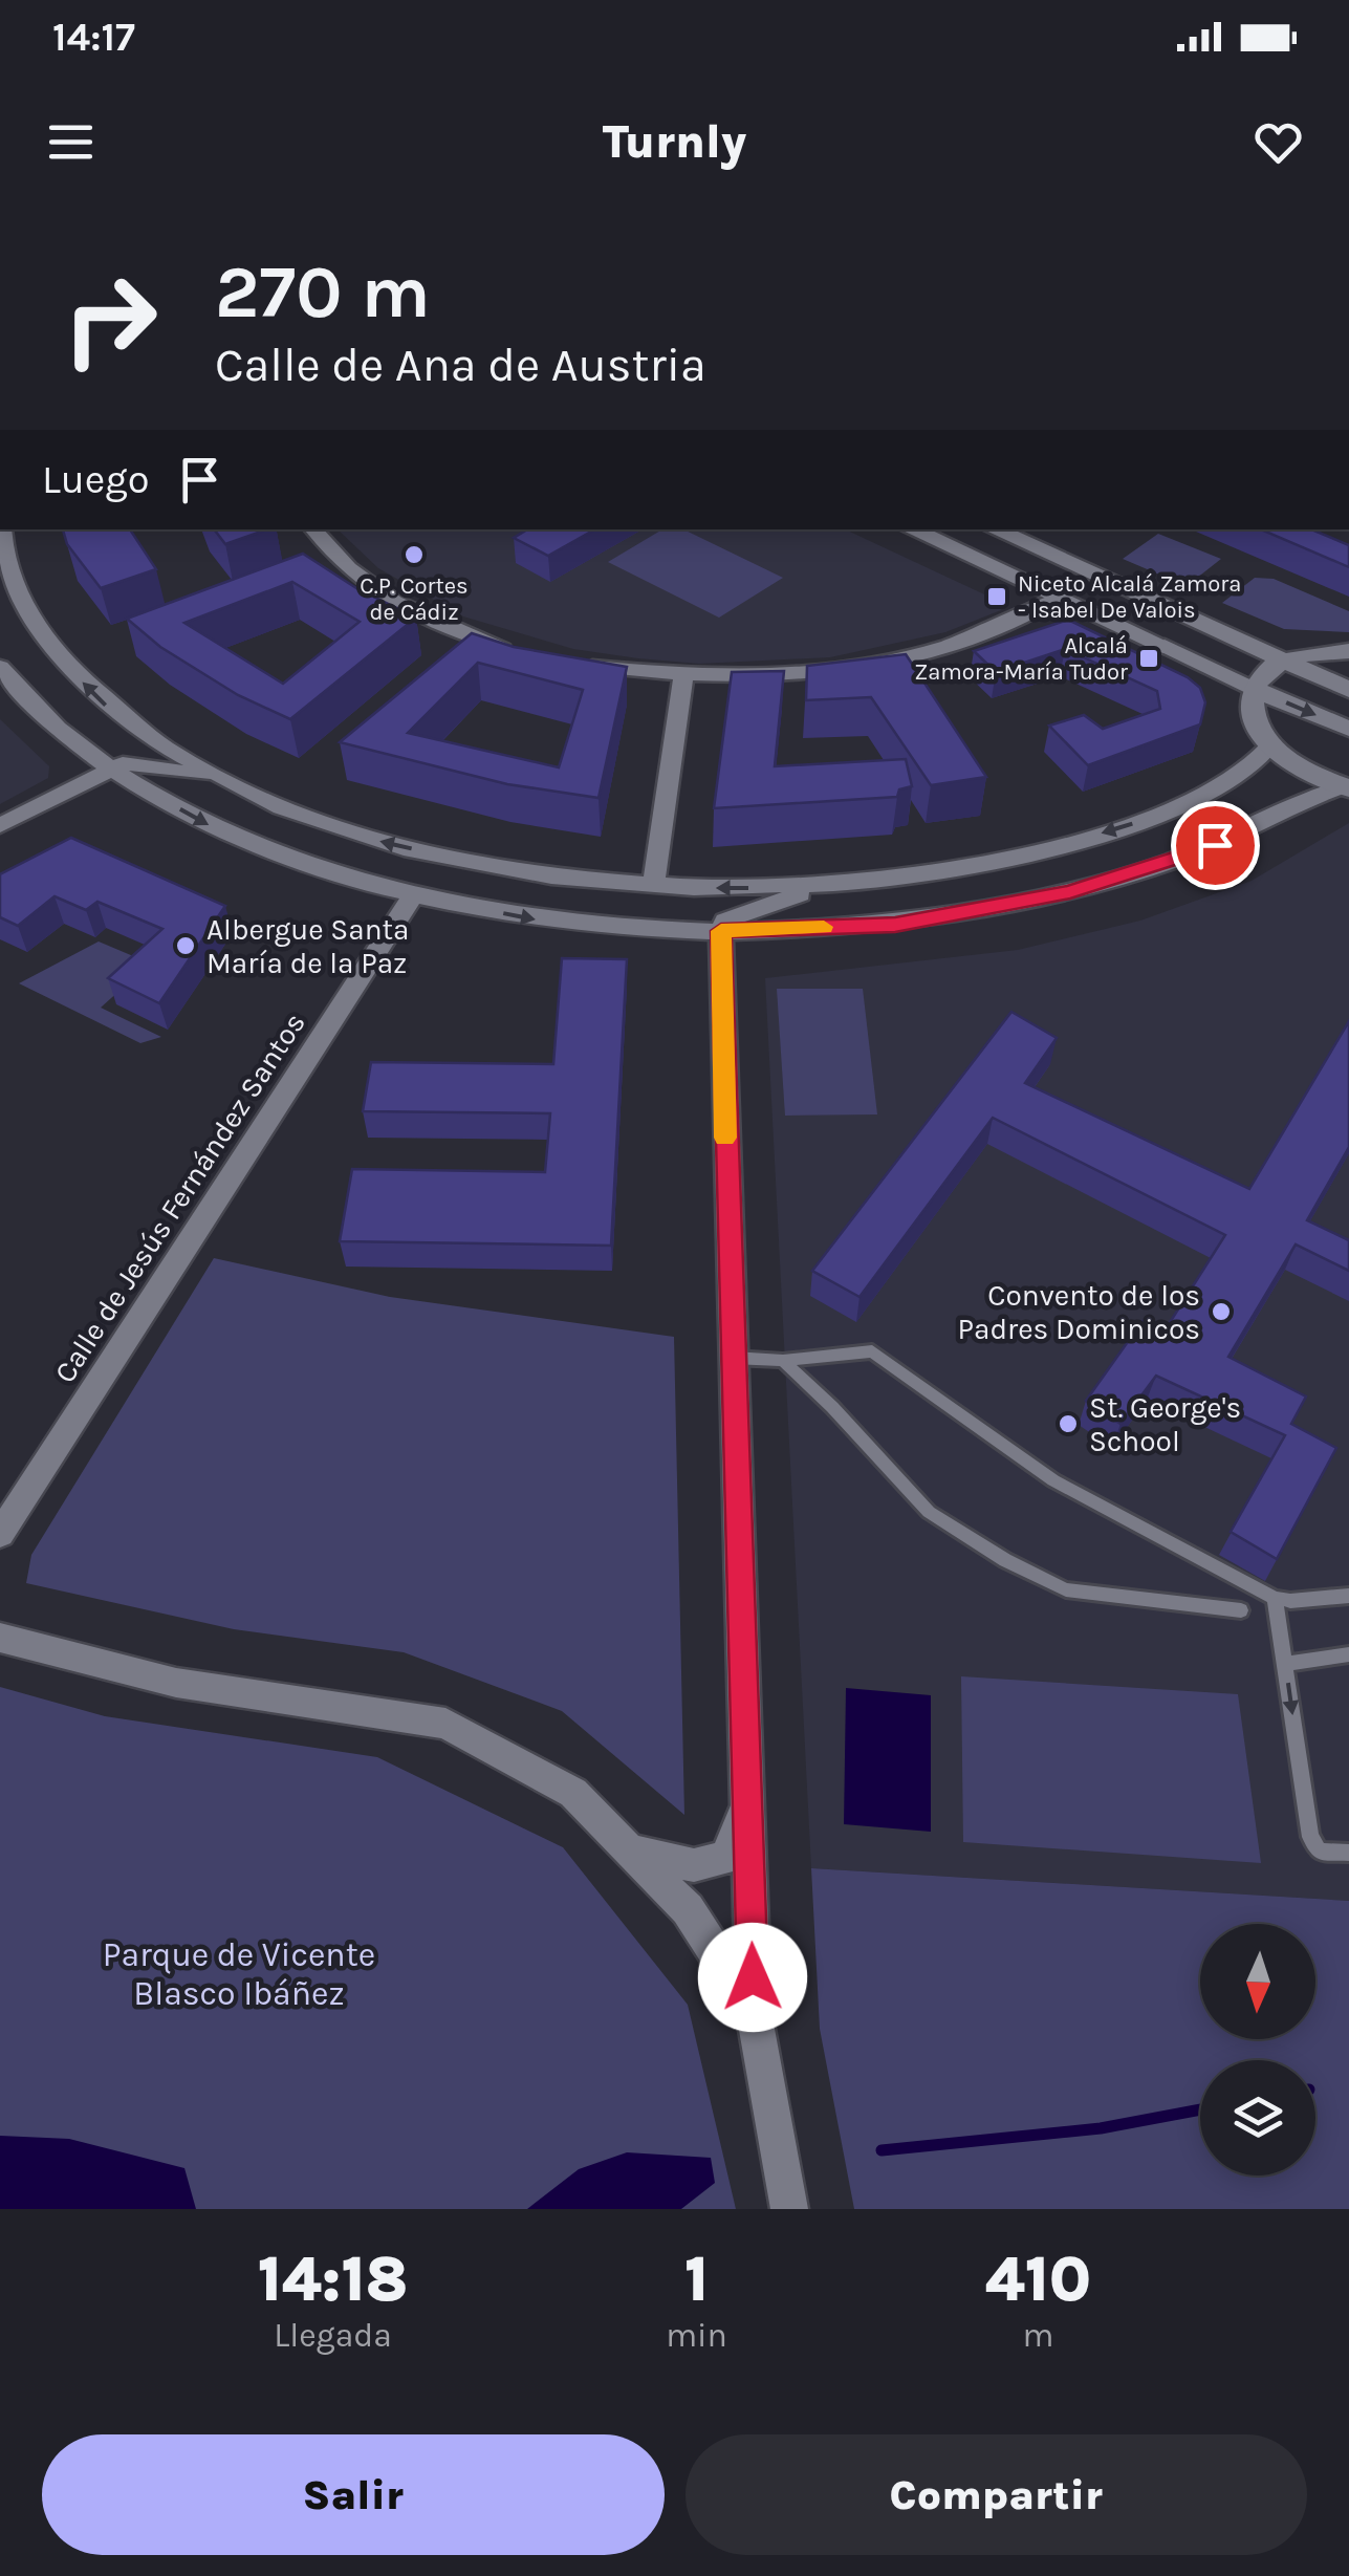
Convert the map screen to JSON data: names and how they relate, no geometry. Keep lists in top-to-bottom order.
{
  "streets": {
    "street": ["Calle de Jesús Fernández Santos"]
  },
  "parks": ["Parque de Vicente Blasco Ibáñez"],
  "places": {
    "other": [
      "C.P. Cortes de Cádiz",
      "Albergue Santa María de la Paz",
      "Convento de los Padres Dominicos",
      "St. George's School"
    ],
    "transit": ["Niceto Alcalá Zamora - Isabel De Valois", "Alcalá Zamora-María Tudor"]
  },
  "north": "bottom",
  "page": {
    "status": "14:17",
    "header": "Turnly",
    "turn": ["270 m", "Calle de Ana de Austria"],
    "then": "Luego",
    "eta": [
      "14:18",
      "Llegada",
      "1",
      "min",
      "410",
      "m"
    ],
    "buttons": ["Salir", "Compartir"]
  }
}
